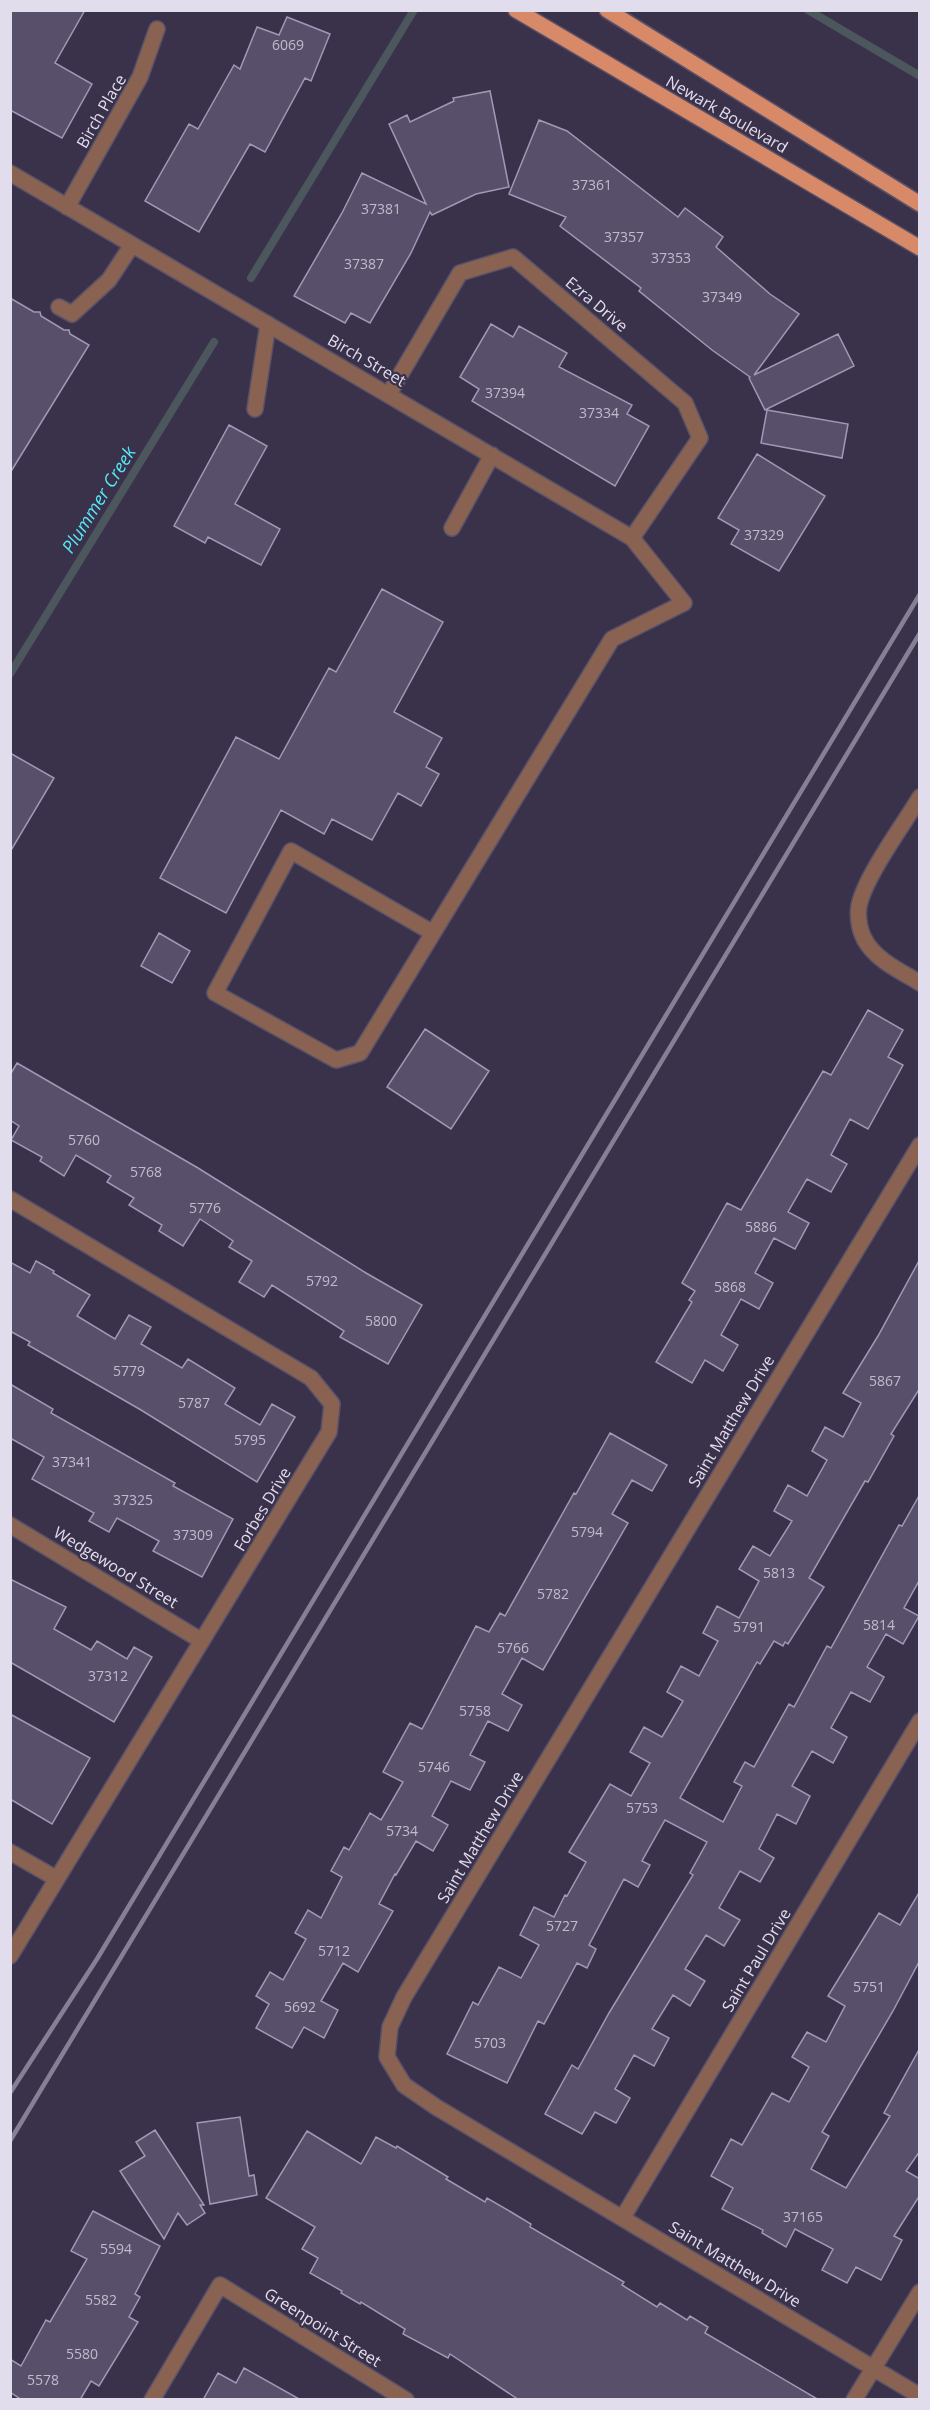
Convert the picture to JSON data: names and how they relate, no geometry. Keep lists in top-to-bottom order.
{
  "streets": {
    "main road": ["Newark Boulevard"],
    "street": [
      "Birch Place",
      "Ezra Drive",
      "Birch Street",
      "Saint Matthew Drive",
      "Forbes Drive",
      "Wedgewood Street",
      "Saint Paul Drive",
      "Greenpoint Street"
    ]
  },
  "crossings": [
    ["Birch Place", "Birch Street"],
    ["Ezra Drive", "Birch Street"],
    ["Saint Matthew Drive", "Saint Paul Drive"],
    ["Forbes Drive", "Wedgewood Street"]
  ],
  "water": ["Plummer Creek"],
  "house_numbers": [
    "6069",
    "37361",
    "37381",
    "37357",
    "37353",
    "37387",
    "37349",
    "37394",
    "37334",
    "37329",
    "5760",
    "5768",
    "5776",
    "5886",
    "5792",
    "5868",
    "5800",
    "5779",
    "5867",
    "5787",
    "5795",
    "37341",
    "37325",
    "5794",
    "37309",
    "5813",
    "5782",
    "5814",
    "5791",
    "5766",
    "37312",
    "5758",
    "5746",
    "5753",
    "5734",
    "5727",
    "5712",
    "5751",
    "5692",
    "5703",
    "37165",
    "5594",
    "5582",
    "5580",
    "5578"
  ]
}
